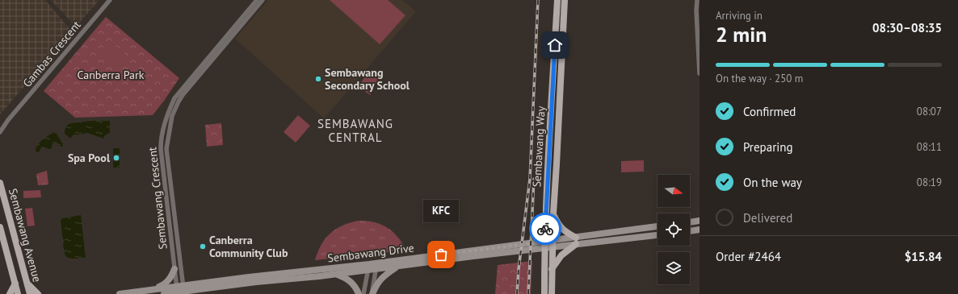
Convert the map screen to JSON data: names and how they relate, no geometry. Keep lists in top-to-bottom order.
{
  "streets": {
    "main road": ["Sembawang Way", "Sembawang Avenue", "Sembawang Drive"],
    "street": ["Gambas Crescent", "Sembawang Crescent"]
  },
  "crossings": [
    ["Sembawang Way", "Sembawang Drive"],
    ["Sembawang Crescent", "Sembawang Drive"]
  ],
  "districts": ["SEMBAWANG CENTRAL"],
  "parks": ["Canberra Park"],
  "places": [
    "Sembawang Secondary School",
    "Spa Pool",
    "Canberra Community Club",
    "KFC"
  ],
  "north": "right",
  "page": {
    "heading": ["2 min", "Arriving in", "08:30–08:35"],
    "panel": ["Order #2464", "$15.84"],
    "bar": "On the way · 250 m",
    "list": [
      ["Confirmed", "08:07"],
      ["Preparing", "08:11"],
      ["On the way", "08:19"],
      "Delivered"
    ],
    "bubble": "KFC"
  }
}
